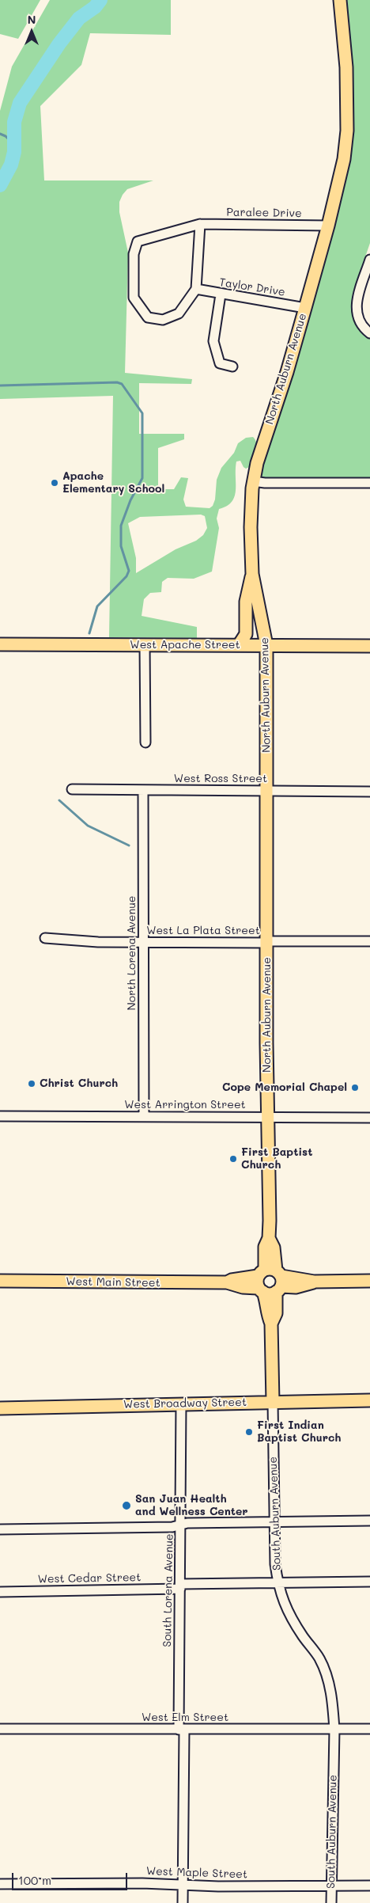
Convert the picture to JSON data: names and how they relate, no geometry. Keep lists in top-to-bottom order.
{
  "streets": {
    "main road": [
      "North Auburn Avenue",
      "West Apache Street",
      "West Main Street",
      "West Broadway Street",
      "South Auburn Avenue"
    ],
    "street": [
      "Paralee Drive",
      "Taylor Drive",
      "West Ross Street",
      "West La Plata Street",
      "North Lorena Avenue",
      "West Arrington Street",
      "West Cedar Street",
      "South Lorena Avenue",
      "West Elm Street",
      "West Maple Street"
    ]
  },
  "crossings": [
    ["Paralee Drive", "Taylor Drive"],
    ["Paralee Drive", "North Auburn Avenue"],
    ["Taylor Drive", "North Auburn Avenue"],
    ["North Auburn Avenue", "West Apache Street"],
    ["North Auburn Avenue", "West Ross Street"],
    ["North Auburn Avenue", "West La Plata Street"],
    ["North Auburn Avenue", "West Arrington Street"],
    ["North Auburn Avenue", "West Main Street"],
    ["North Auburn Avenue", "South Auburn Avenue"],
    ["West Ross Street", "North Lorena Avenue"],
    ["West La Plata Street", "North Lorena Avenue"],
    ["North Lorena Avenue", "West Arrington Street"],
    ["West Main Street", "South Auburn Avenue"],
    ["West Broadway Street", "South Auburn Avenue"],
    ["West Broadway Street", "South Lorena Avenue"],
    ["South Auburn Avenue", "West Cedar Street"],
    ["South Auburn Avenue", "West Elm Street"],
    ["South Auburn Avenue", "West Maple Street"],
    ["West Cedar Street", "South Lorena Avenue"],
    ["South Lorena Avenue", "West Elm Street"],
    ["South Lorena Avenue", "West Maple Street"]
  ],
  "places": [
    "Apache Elementary School",
    "Christ Church",
    "Cope Memorial Chapel",
    "First Baptist Church",
    "First Indian Baptist Church",
    "San Juan Health and Wellness Center"
  ],
  "scale_bar": "100 m",
  "north": "top"
}
